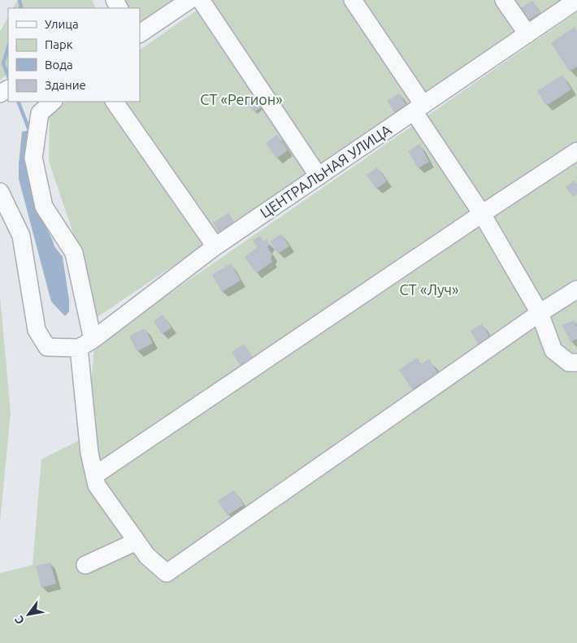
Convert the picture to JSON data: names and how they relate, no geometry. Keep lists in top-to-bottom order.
{
  "streets": {
    "street": ["ЦЕНТРАЛЬНАЯ УЛИЦА"]
  },
  "parks": ["СТ «Регион»", "СТ «Луч»"],
  "legend": [
    "Улица",
    "Парк",
    "Вода",
    "Здание"
  ],
  "north": "bottom left"
}
